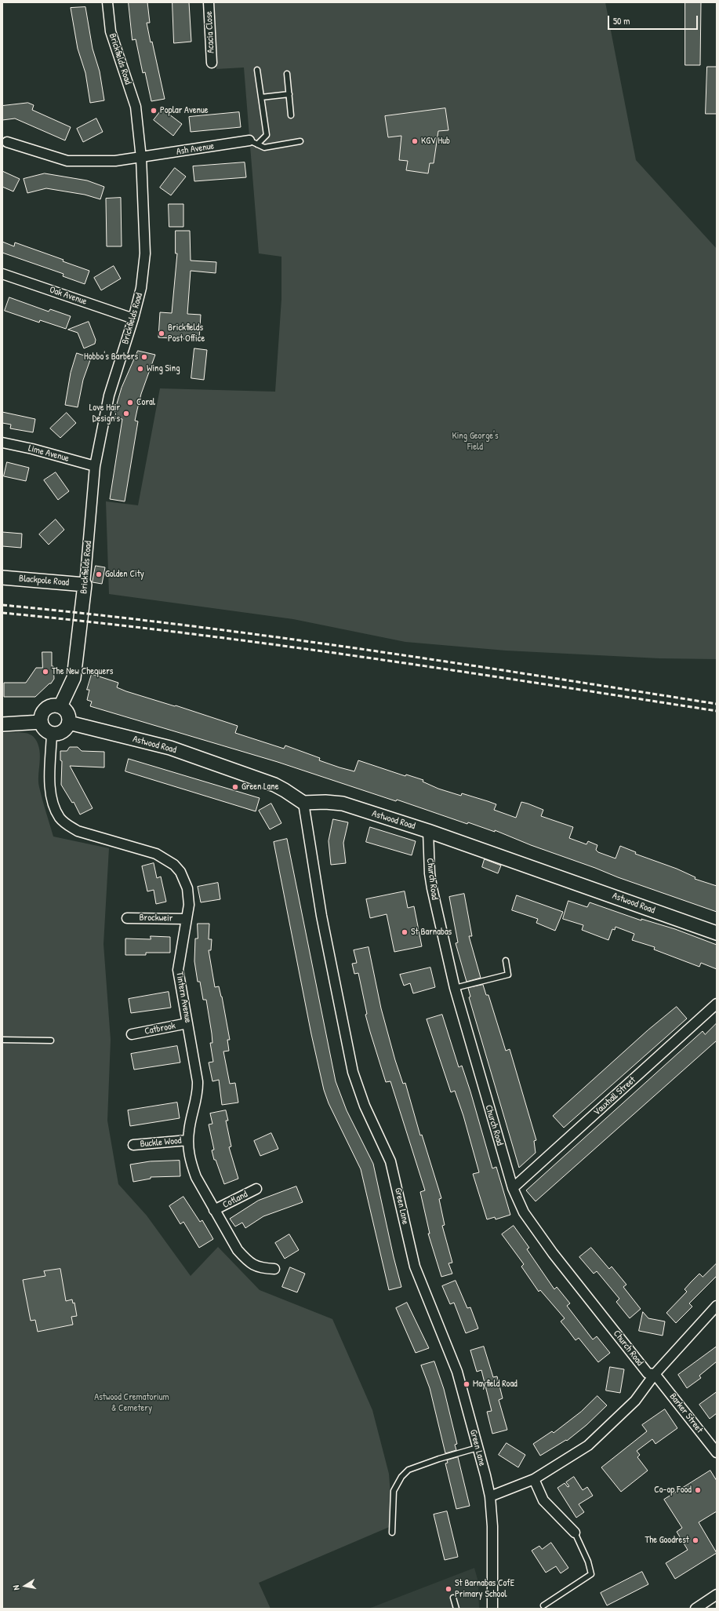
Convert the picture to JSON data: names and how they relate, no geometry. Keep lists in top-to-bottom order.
{
  "streets": {
    "main road": ["Brickfields Road", "Blackpole Road", "Astwood Road"],
    "street": [
      "Acacia Close",
      "Ash Avenue",
      "Oak Avenue",
      "Lime Avenue",
      "Church Road",
      "Brockweir",
      "Tintern Avenue",
      "Catbrook",
      "Vauxhall Street",
      "Buckle Wood",
      "Cotland",
      "Green Lane",
      "Barker Street"
    ]
  },
  "crossings": [
    ["Brickfields Road", "Ash Avenue"],
    ["Brickfields Road", "Oak Avenue"],
    ["Brickfields Road", "Lime Avenue"],
    ["Brickfields Road", "Blackpole Road"],
    ["Brickfields Road", "Astwood Road"],
    ["Brickfields Road", "Tintern Avenue"],
    ["Astwood Road", "Church Road"],
    ["Astwood Road", "Tintern Avenue"],
    ["Astwood Road", "Green Lane"],
    ["Church Road", "Vauxhall Street"],
    ["Church Road", "Barker Street"],
    ["Brockweir", "Tintern Avenue"],
    ["Tintern Avenue", "Catbrook"],
    ["Tintern Avenue", "Buckle Wood"],
    ["Tintern Avenue", "Cotland"]
  ],
  "parks": ["King George's Field", "Astwood Crematorium & Cemetery"],
  "places": [
    "Poplar Avenue",
    "KGV Hub",
    "Brickfields Post Office",
    "Hobbo's Barbers",
    "Wing Sing",
    "Coral",
    "Love Hair Design's",
    "Golden City",
    "The New Chequers",
    "Green Lane",
    "St Barnabas",
    "Mayfield Road",
    "Co-op Food",
    "The Goodrest",
    "St Barnabas CofE Primary School"
  ],
  "scale_bar": "50 m",
  "north": "left"
}
